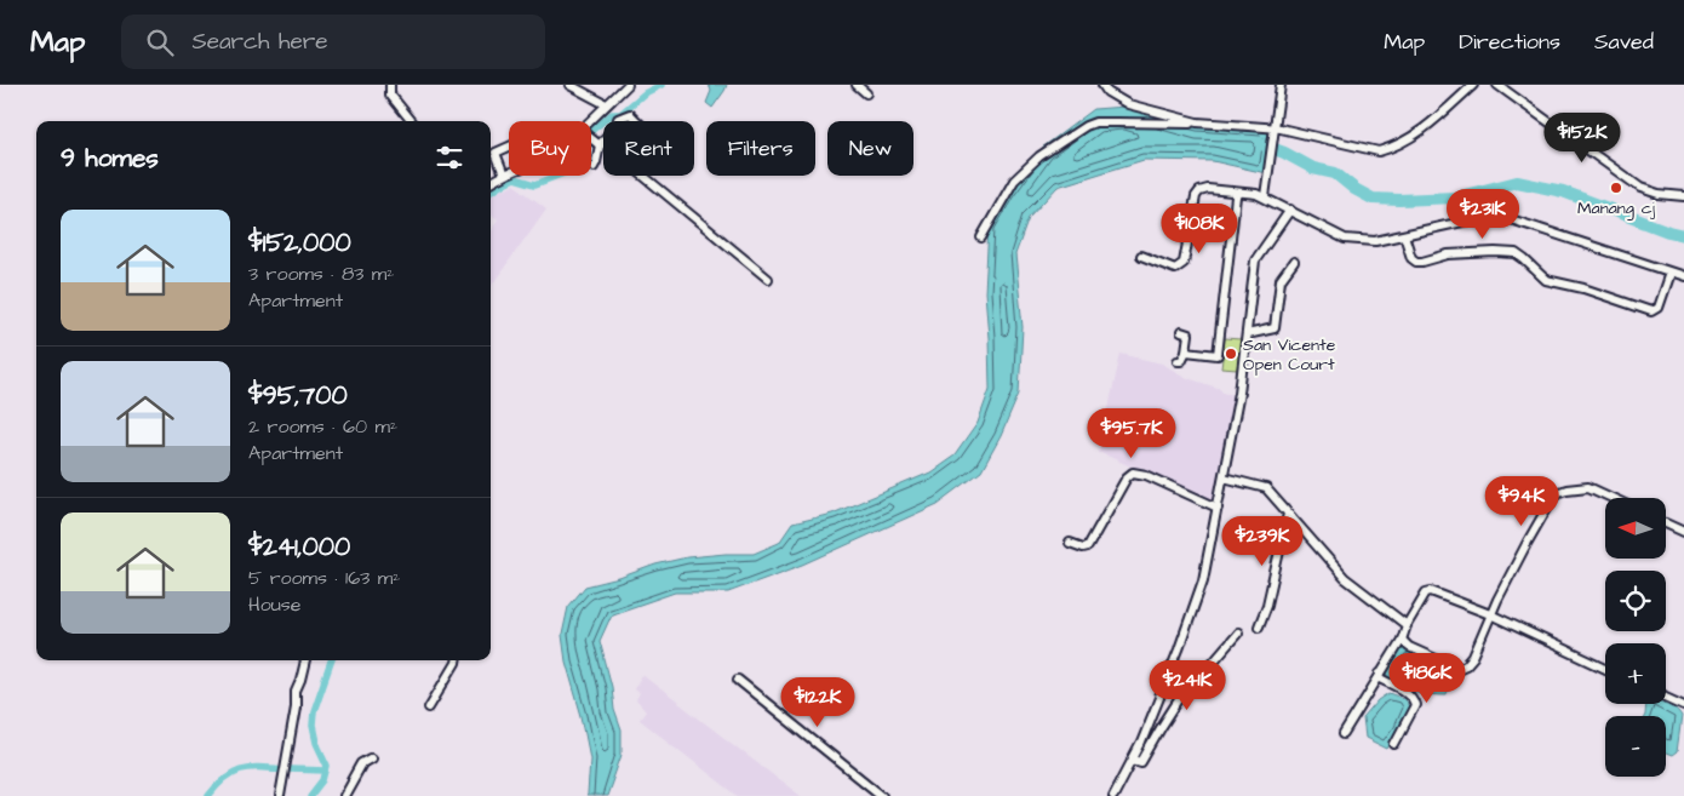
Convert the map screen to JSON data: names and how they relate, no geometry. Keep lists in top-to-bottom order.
{
  "places": ["Manang cj", "San Vicente Open Court"],
  "north": "left",
  "page": {
    "header": "Map",
    "search": "Search here",
    "nav": ["Map", "Directions", "Saved"],
    "price": [
      "$152K",
      "$231K",
      "$108K",
      "$95.7K",
      "$94K",
      "$239K",
      "$186K",
      "$241K",
      "$122K"
    ],
    "chip": [
      "Buy",
      "Rent",
      "Filters",
      "New"
    ],
    "heading": "9 homes",
    "list": [
      {
        "name": "$152,000",
        "note": "3 rooms · 83 m² · Apartment"
      },
      {
        "name": "$95,700",
        "note": "2 rooms · 60 m² · Apartment"
      },
      {
        "name": "$241,000",
        "note": "5 rooms · 163 m² · House"
      }
    ],
    "map_buttons": ["+", "−"]
  }
}
